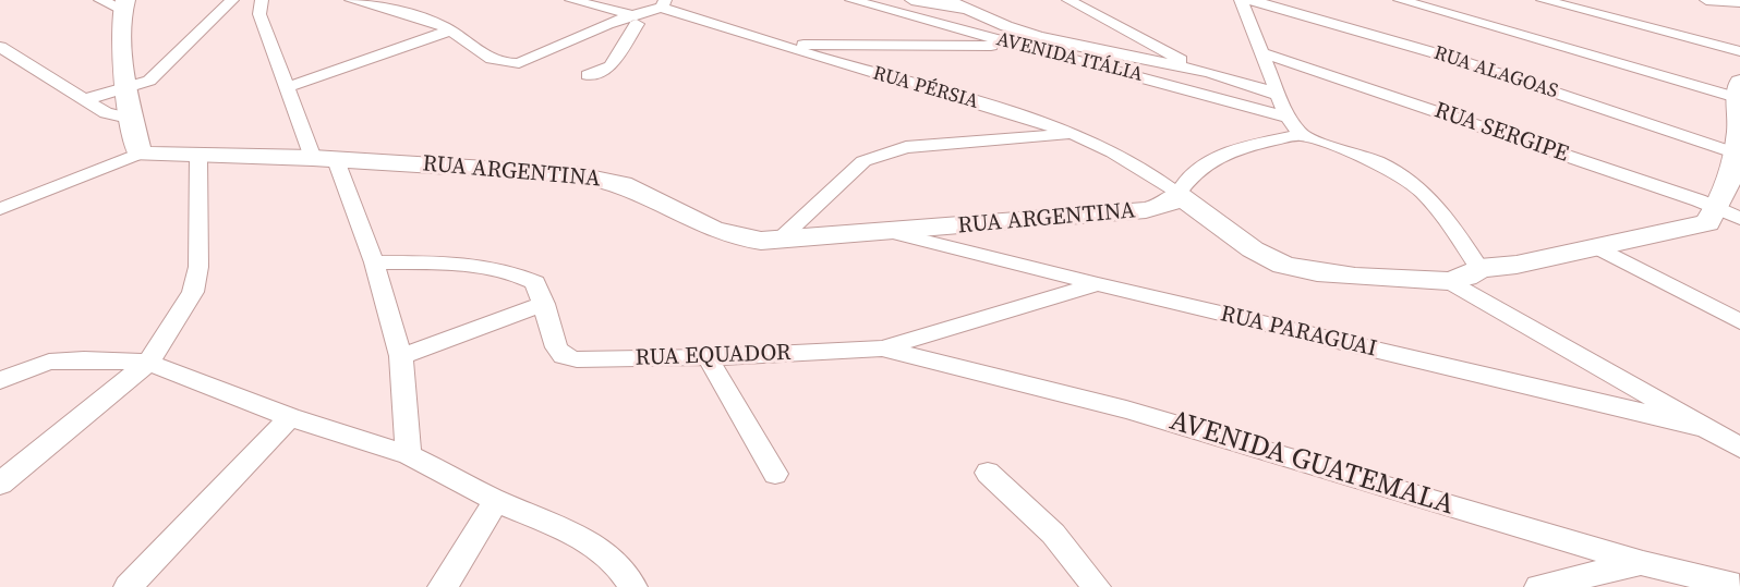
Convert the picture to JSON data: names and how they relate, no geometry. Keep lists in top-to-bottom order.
{
  "streets": {
    "main road": ["RUA ARGENTINA"],
    "street": [
      "AVENIDA ITÁLIA",
      "RUA ALAGOAS",
      "RUA PÉRSIA",
      "RUA SERGIPE",
      "RUA PARAGUAI",
      "RUA EQUADOR",
      "AVENIDA GUATEMALA"
    ]
  },
  "crossings": [
    ["RUA PÉRSIA", "RUA ARGENTINA"],
    ["RUA ARGENTINA", "RUA PARAGUAI"],
    ["RUA PARAGUAI", "RUA EQUADOR"],
    ["RUA EQUADOR", "AVENIDA GUATEMALA"]
  ]
}
